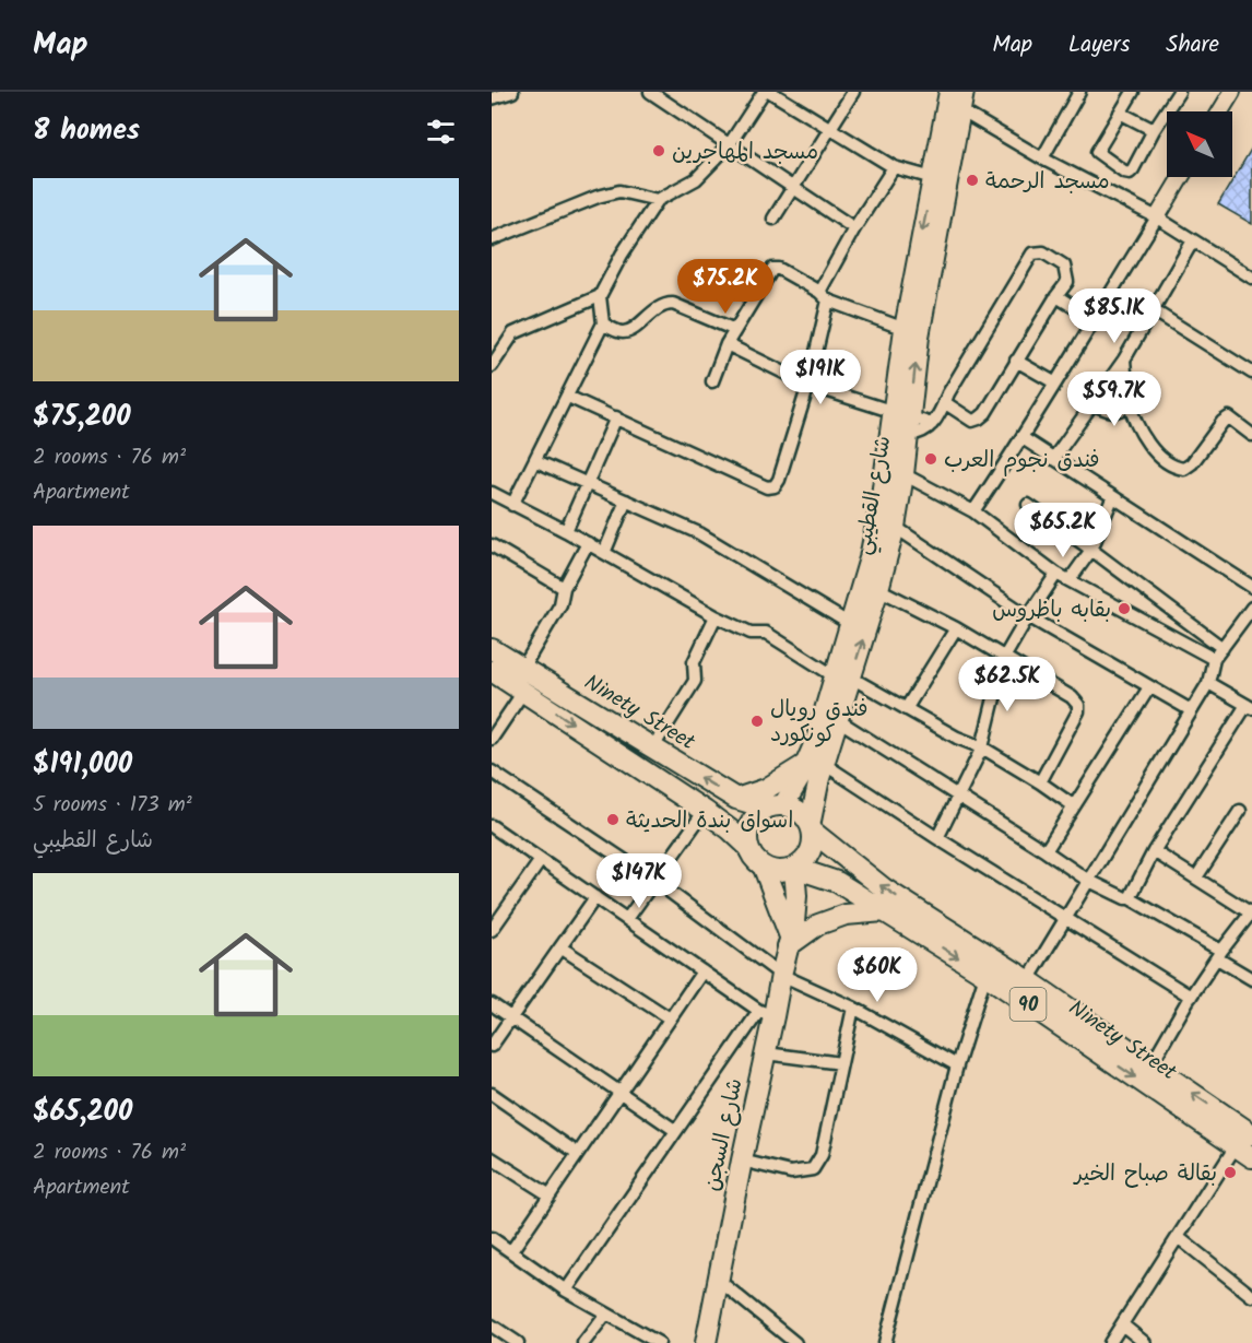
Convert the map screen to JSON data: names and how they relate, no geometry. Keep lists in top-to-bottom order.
{
  "streets": {
    "main road": [
      "شارع القطيبي",
      "Ninety Street",
      "90",
      "شارع السجن"
    ]
  },
  "crossings": [
    ["شارع القطيبي", "Ninety Street"],
    ["شارع القطيبي", "شارع السجن"],
    ["Ninety Street", "شارع السجن"]
  ],
  "places": [
    "مسجد المهاجرين",
    "مسجد الرحمة",
    "فندق نجوم العرب",
    "بقابه باظروس",
    "فندق رويال كونكورد",
    "اسواق بندة الحديثة",
    "بقالة صباح الخير"
  ],
  "north": "top left",
  "page": {
    "header": "Map",
    "nav": ["Map", "Layers", "Share"],
    "heading": "8 homes",
    "list": [
      {
        "name": "$75,200",
        "note": "2 rooms · 76 m² · Apartment"
      },
      {
        "name": "$191,000",
        "note": "5 rooms · 173 m² · شارع القطيبي"
      },
      {
        "name": "$65,200",
        "note": "2 rooms · 76 m² · Apartment"
      }
    ],
    "price": [
      "$75.2K",
      "$85.1K",
      "$191K",
      "$59.7K",
      "$65.2K",
      "$62.5K",
      "$147K",
      "$60K"
    ]
  }
}
